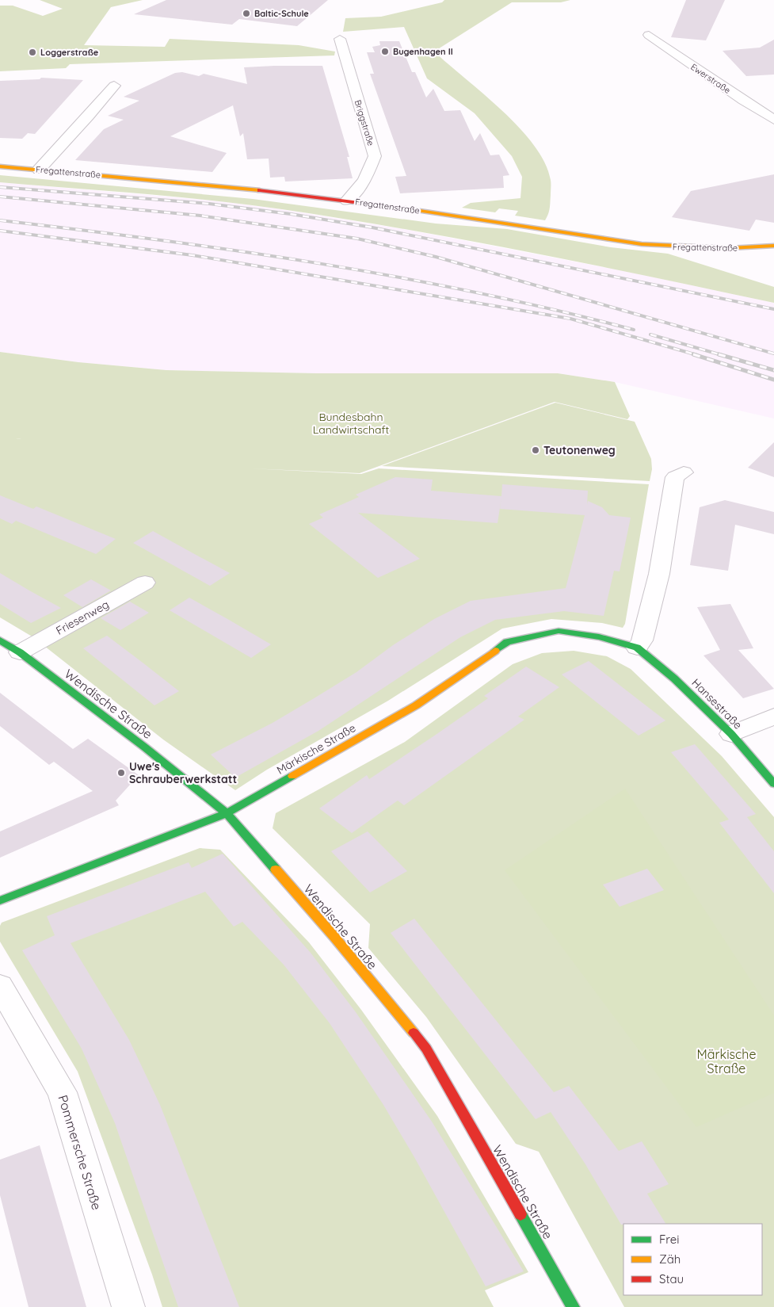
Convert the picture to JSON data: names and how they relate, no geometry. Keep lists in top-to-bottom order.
{
  "streets": {
    "street": [
      "Ewerstraße",
      "Briggstraße",
      "Fregattenstraße",
      "Friesenweg",
      "Wendische Straße",
      "Hansestraße",
      "Märkische Straße",
      "Pommersche Straße"
    ]
  },
  "crossings": [
    ["Briggstraße", "Fregattenstraße"],
    ["Friesenweg", "Wendische Straße"],
    ["Wendische Straße", "Märkische Straße"],
    ["Hansestraße", "Märkische Straße"]
  ],
  "parks": ["Bundesbahn Landwirtschaft", "Märkische Straße"],
  "places": [
    "Baltic-Schule",
    "Bugenhagen II",
    "Loggerstraße",
    "Teutonenweg",
    "Uwe's Schrauberwerkstatt"
  ],
  "legend": ["Frei", "Zäh", "Stau"]
}
